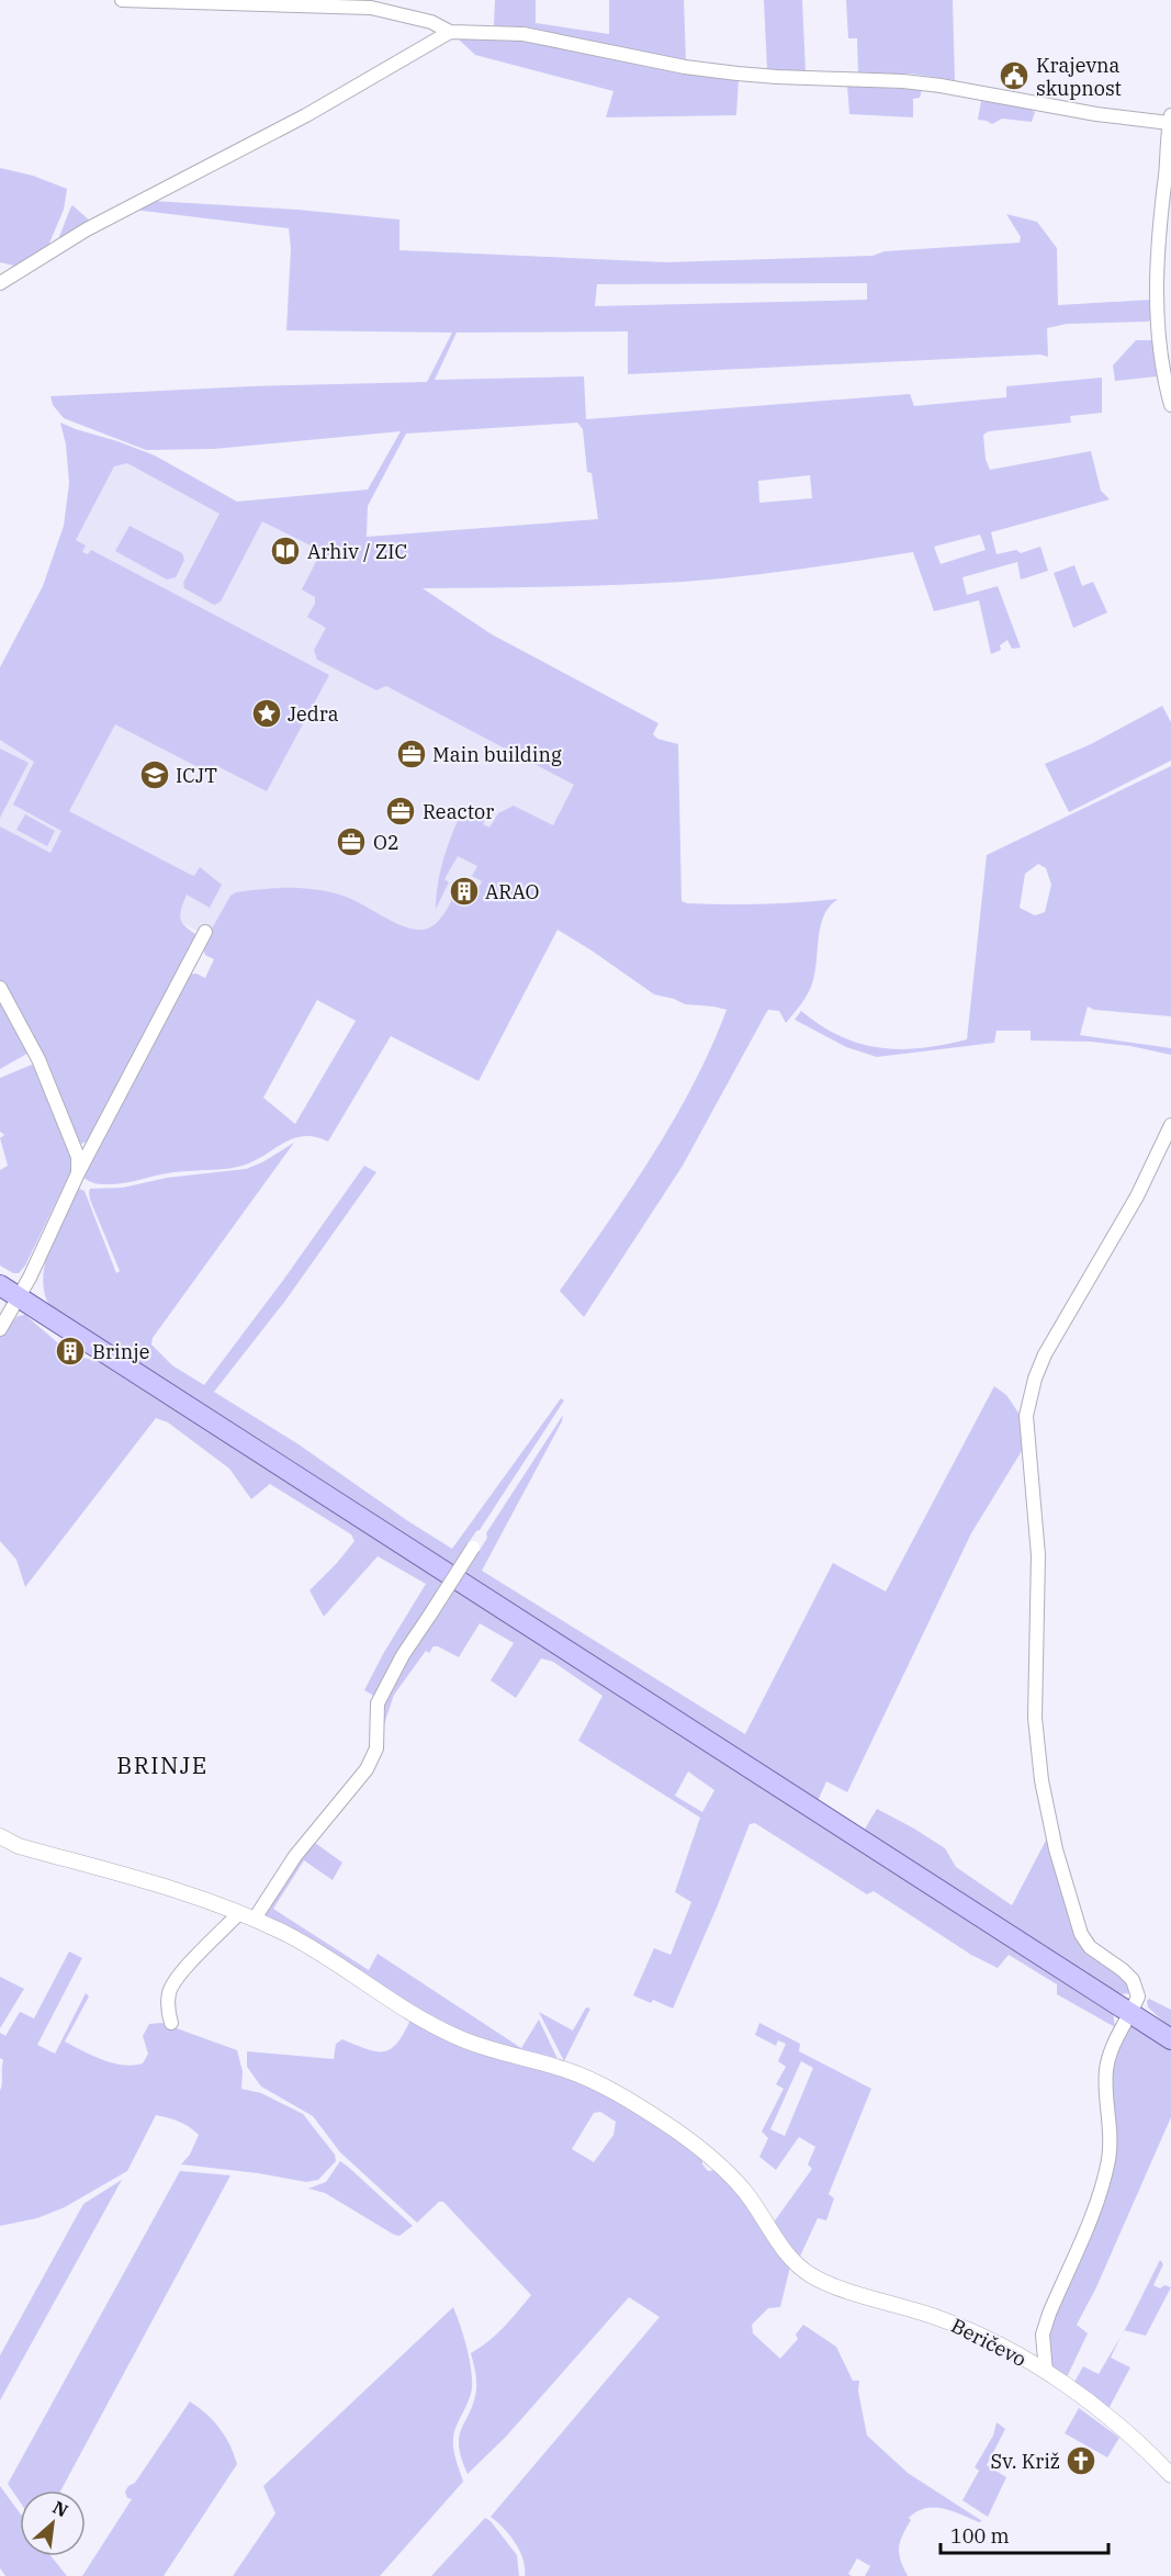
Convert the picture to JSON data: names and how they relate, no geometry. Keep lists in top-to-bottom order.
{
  "streets": {
    "street": ["Beričevo"]
  },
  "districts": ["BRINJE"],
  "places": {
    "public building": ["Krajevna skupnost"],
    "library": ["Arhiv / ZIC"],
    "place": ["Jedra"],
    "office": ["Main building", "Reactor", "O2"],
    "school or university": ["ICJT"],
    "building": ["ARAO", "Brinje"],
    "church": ["Sv. Križ"]
  },
  "scale_bar": "100 m",
  "north": "top right"
}
